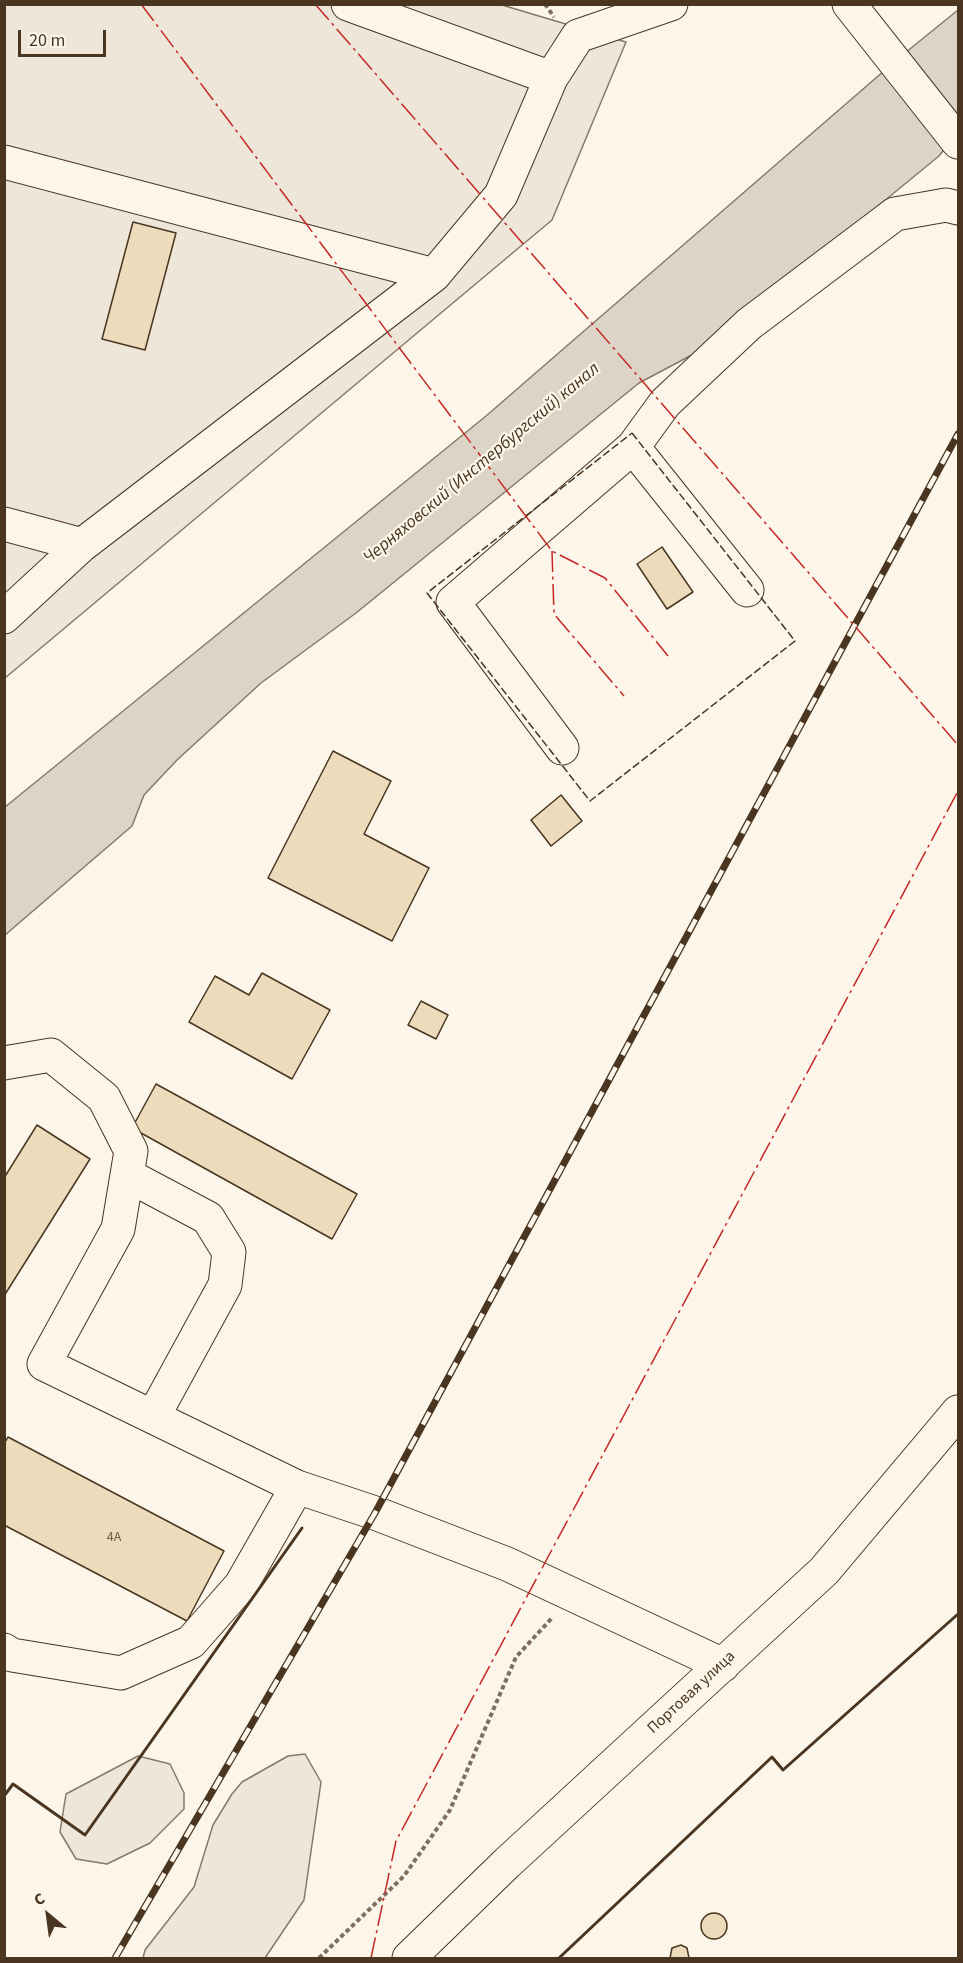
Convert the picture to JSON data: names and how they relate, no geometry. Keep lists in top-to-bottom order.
{
  "streets": {
    "street": ["Портовая улица"]
  },
  "water": ["Черняховский (Инстербургский) канал"],
  "house_numbers": ["4А"],
  "scale_bar": "20 m",
  "north": "top left"
}
